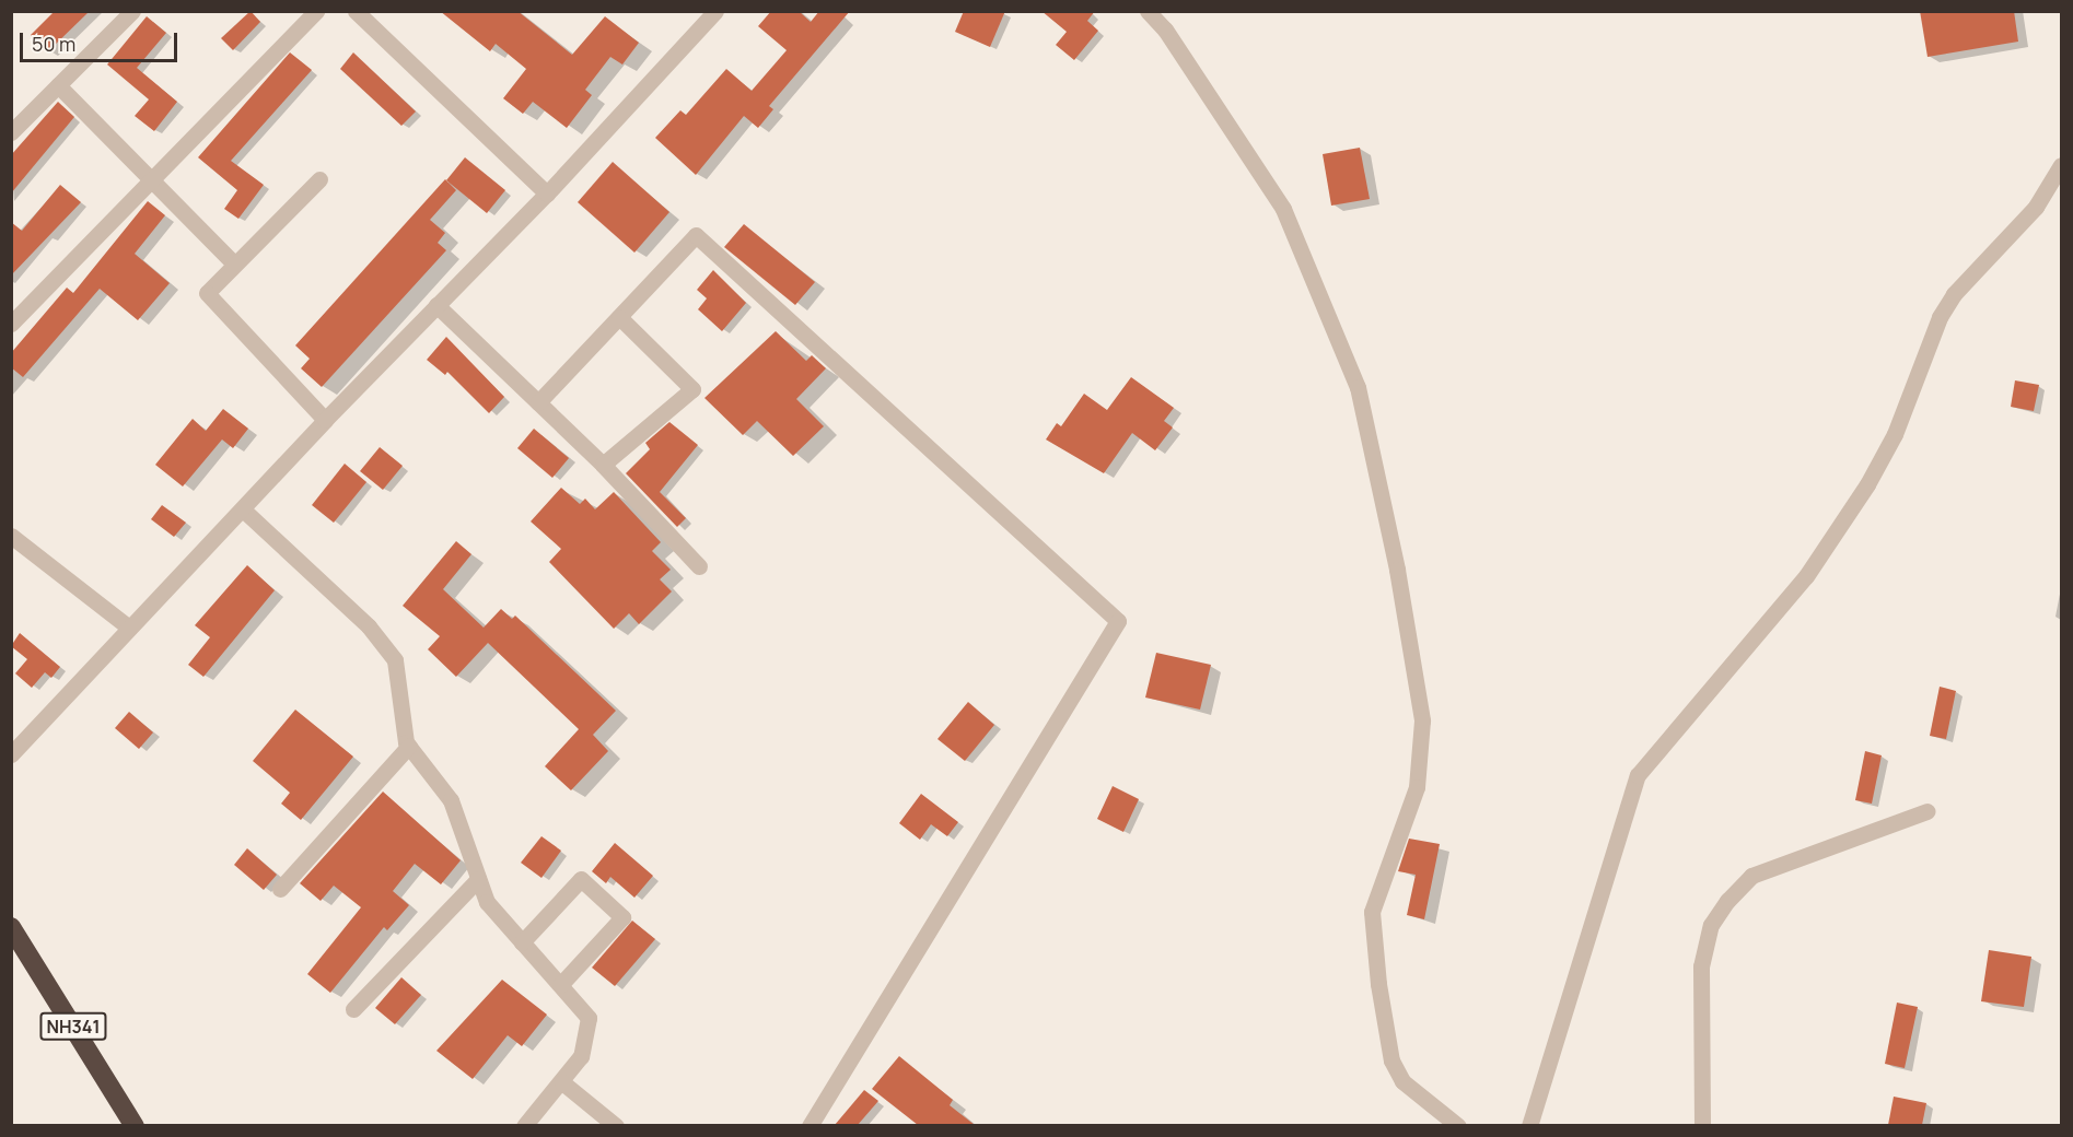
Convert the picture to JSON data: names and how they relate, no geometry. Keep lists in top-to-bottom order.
{
  "streets": {
    "highway": ["NH341"]
  },
  "scale_bar": "50 m"
}
